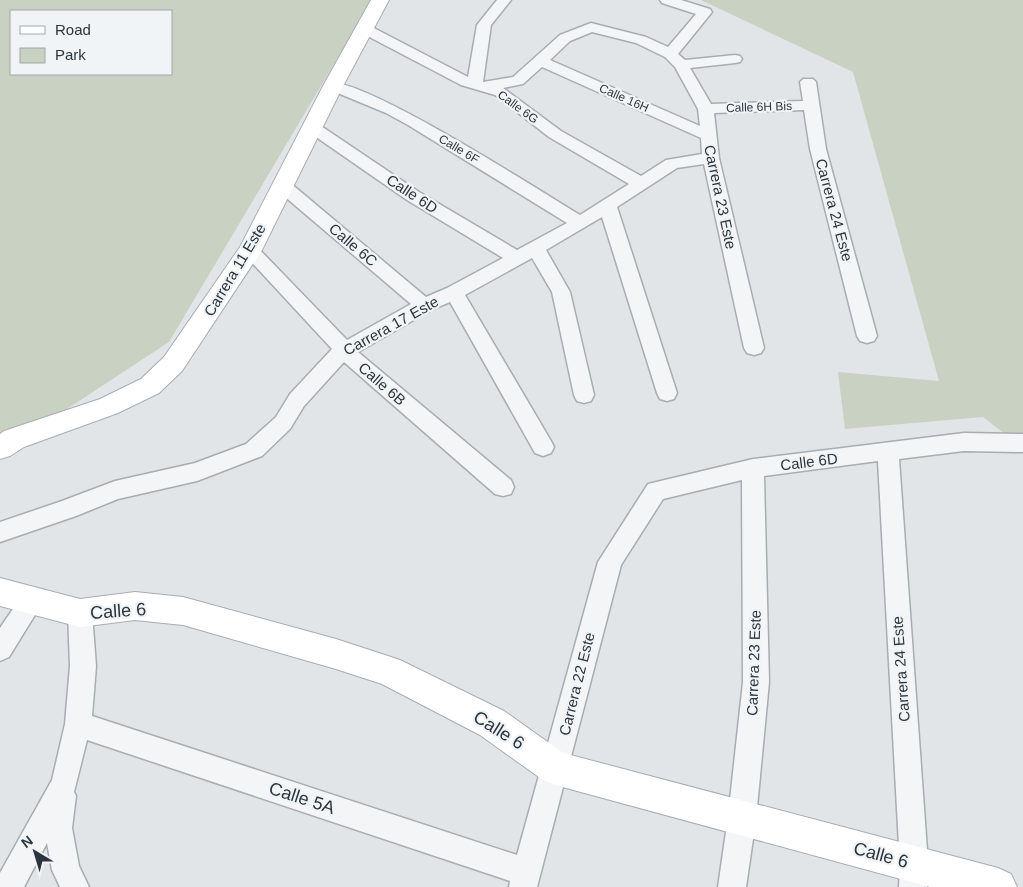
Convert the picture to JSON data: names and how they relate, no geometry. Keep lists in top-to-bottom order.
{
  "streets": {
    "street": [
      "Calle 16H",
      "Calle 6G",
      "Calle 6H Bis",
      "Calle 6F",
      "Calle 6D",
      "Carrera 23 Este",
      "Carrera 24 Este",
      "Calle 6C",
      "Carrera 11 Este",
      "Carrera 17 Este",
      "Calle 6B",
      "Calle 6",
      "Carrera 22 Este",
      "Calle 5A"
    ]
  },
  "crossings": [
    ["Calle 16H", "Carrera 23 Este"],
    ["Calle 6G", "Carrera 11 Este"],
    ["Calle 6G", "Carrera 17 Este"],
    ["Calle 6H Bis", "Carrera 23 Este"],
    ["Calle 6H Bis", "Carrera 24 Este"],
    ["Calle 6F", "Carrera 11 Este"],
    ["Calle 6F", "Carrera 17 Este"],
    ["Calle 6D", "Carrera 23 Este"],
    ["Calle 6D", "Carrera 24 Este"],
    ["Calle 6D", "Carrera 11 Este"],
    ["Calle 6D", "Carrera 17 Este"],
    ["Calle 6D", "Carrera 22 Este"],
    ["Carrera 23 Este", "Carrera 17 Este"],
    ["Carrera 23 Este", "Calle 6"],
    ["Carrera 24 Este", "Calle 6"],
    ["Calle 6C", "Carrera 11 Este"],
    ["Calle 6C", "Carrera 17 Este"],
    ["Carrera 11 Este", "Calle 6B"],
    ["Carrera 17 Este", "Calle 6B"],
    ["Calle 6", "Carrera 22 Este"],
    ["Carrera 22 Este", "Calle 5A"]
  ],
  "legend": ["Road", "Park"],
  "north": "top left"
}
